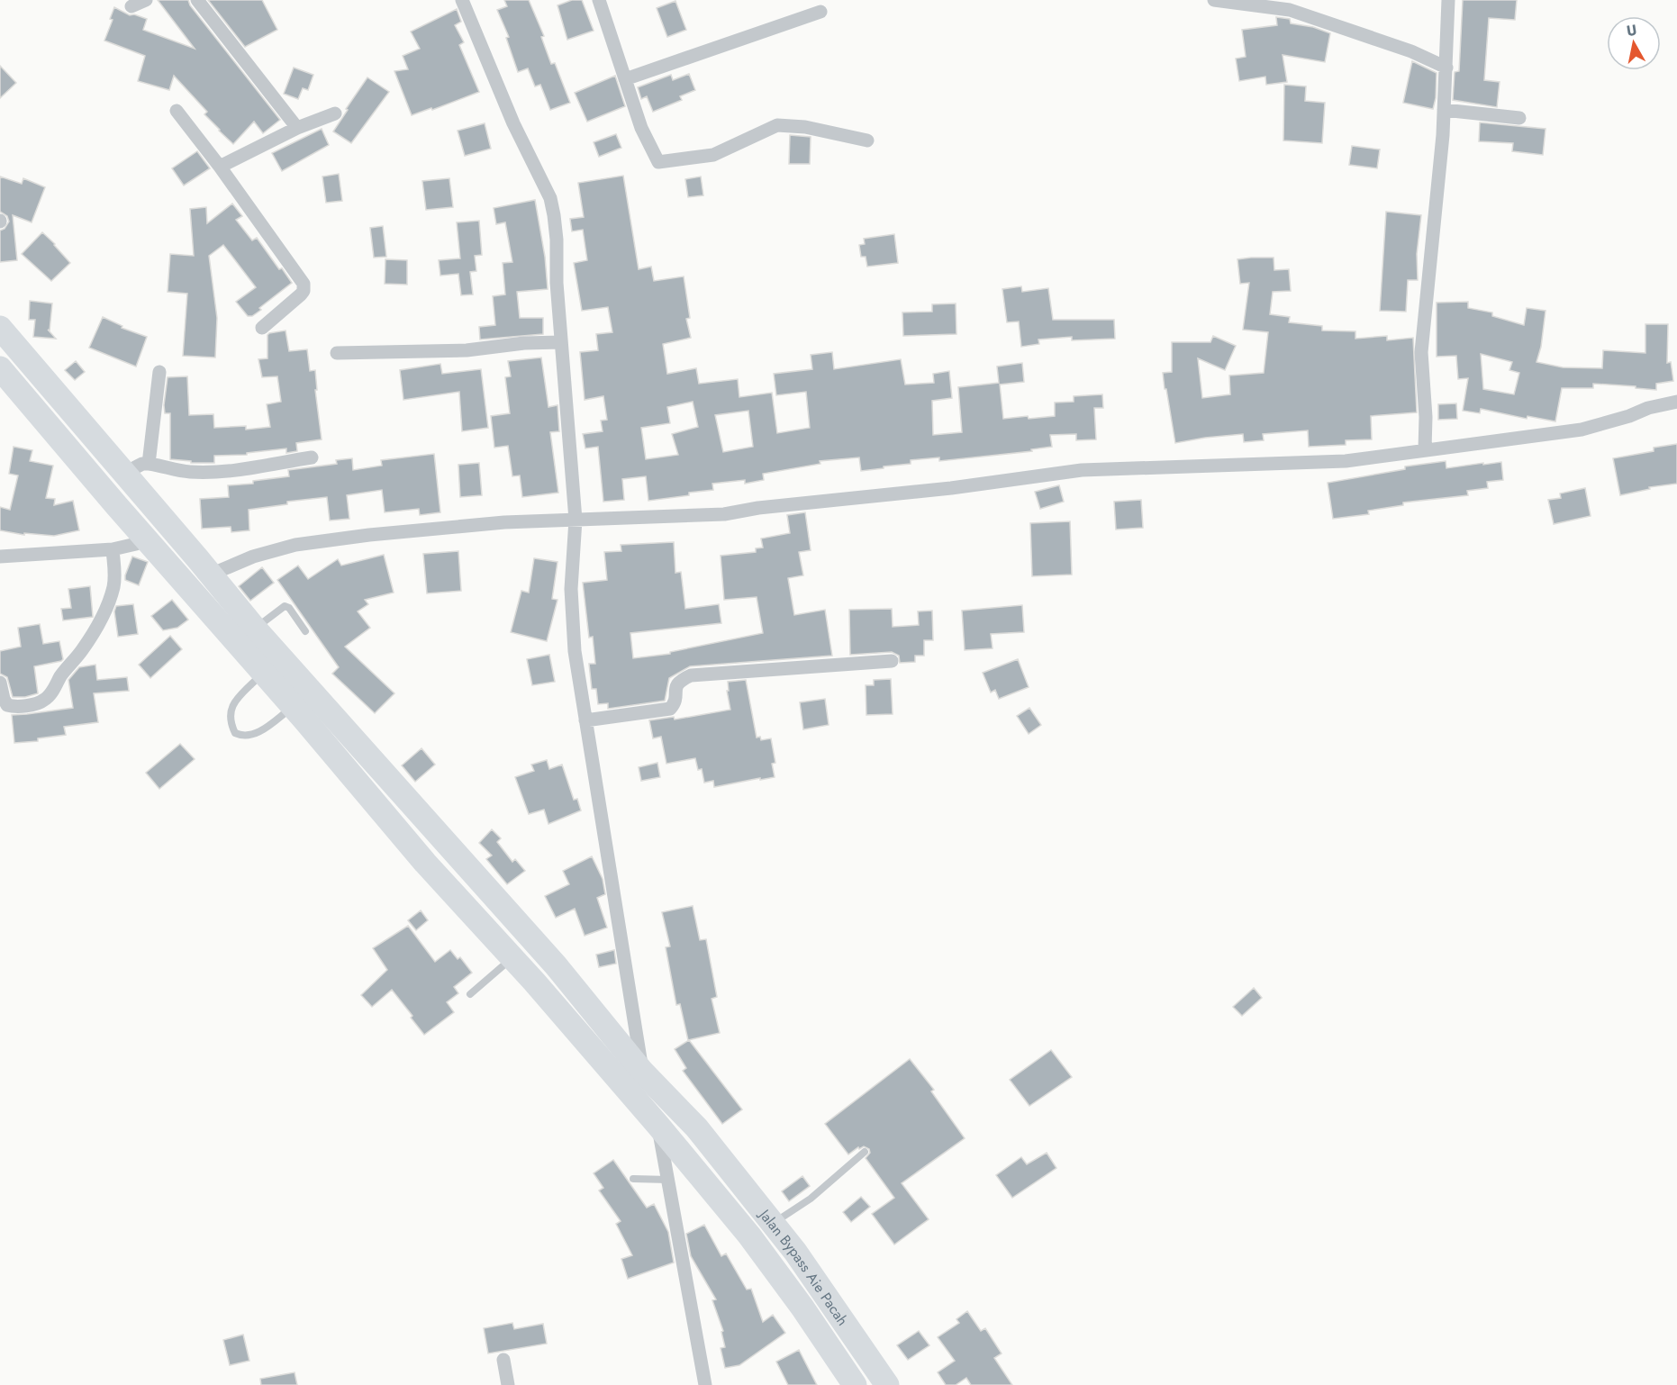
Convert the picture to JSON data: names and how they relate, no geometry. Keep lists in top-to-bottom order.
{
  "streets": {
    "highway": ["Jalan Bypass Aie Pacah"]
  },
  "north": "top"
}
